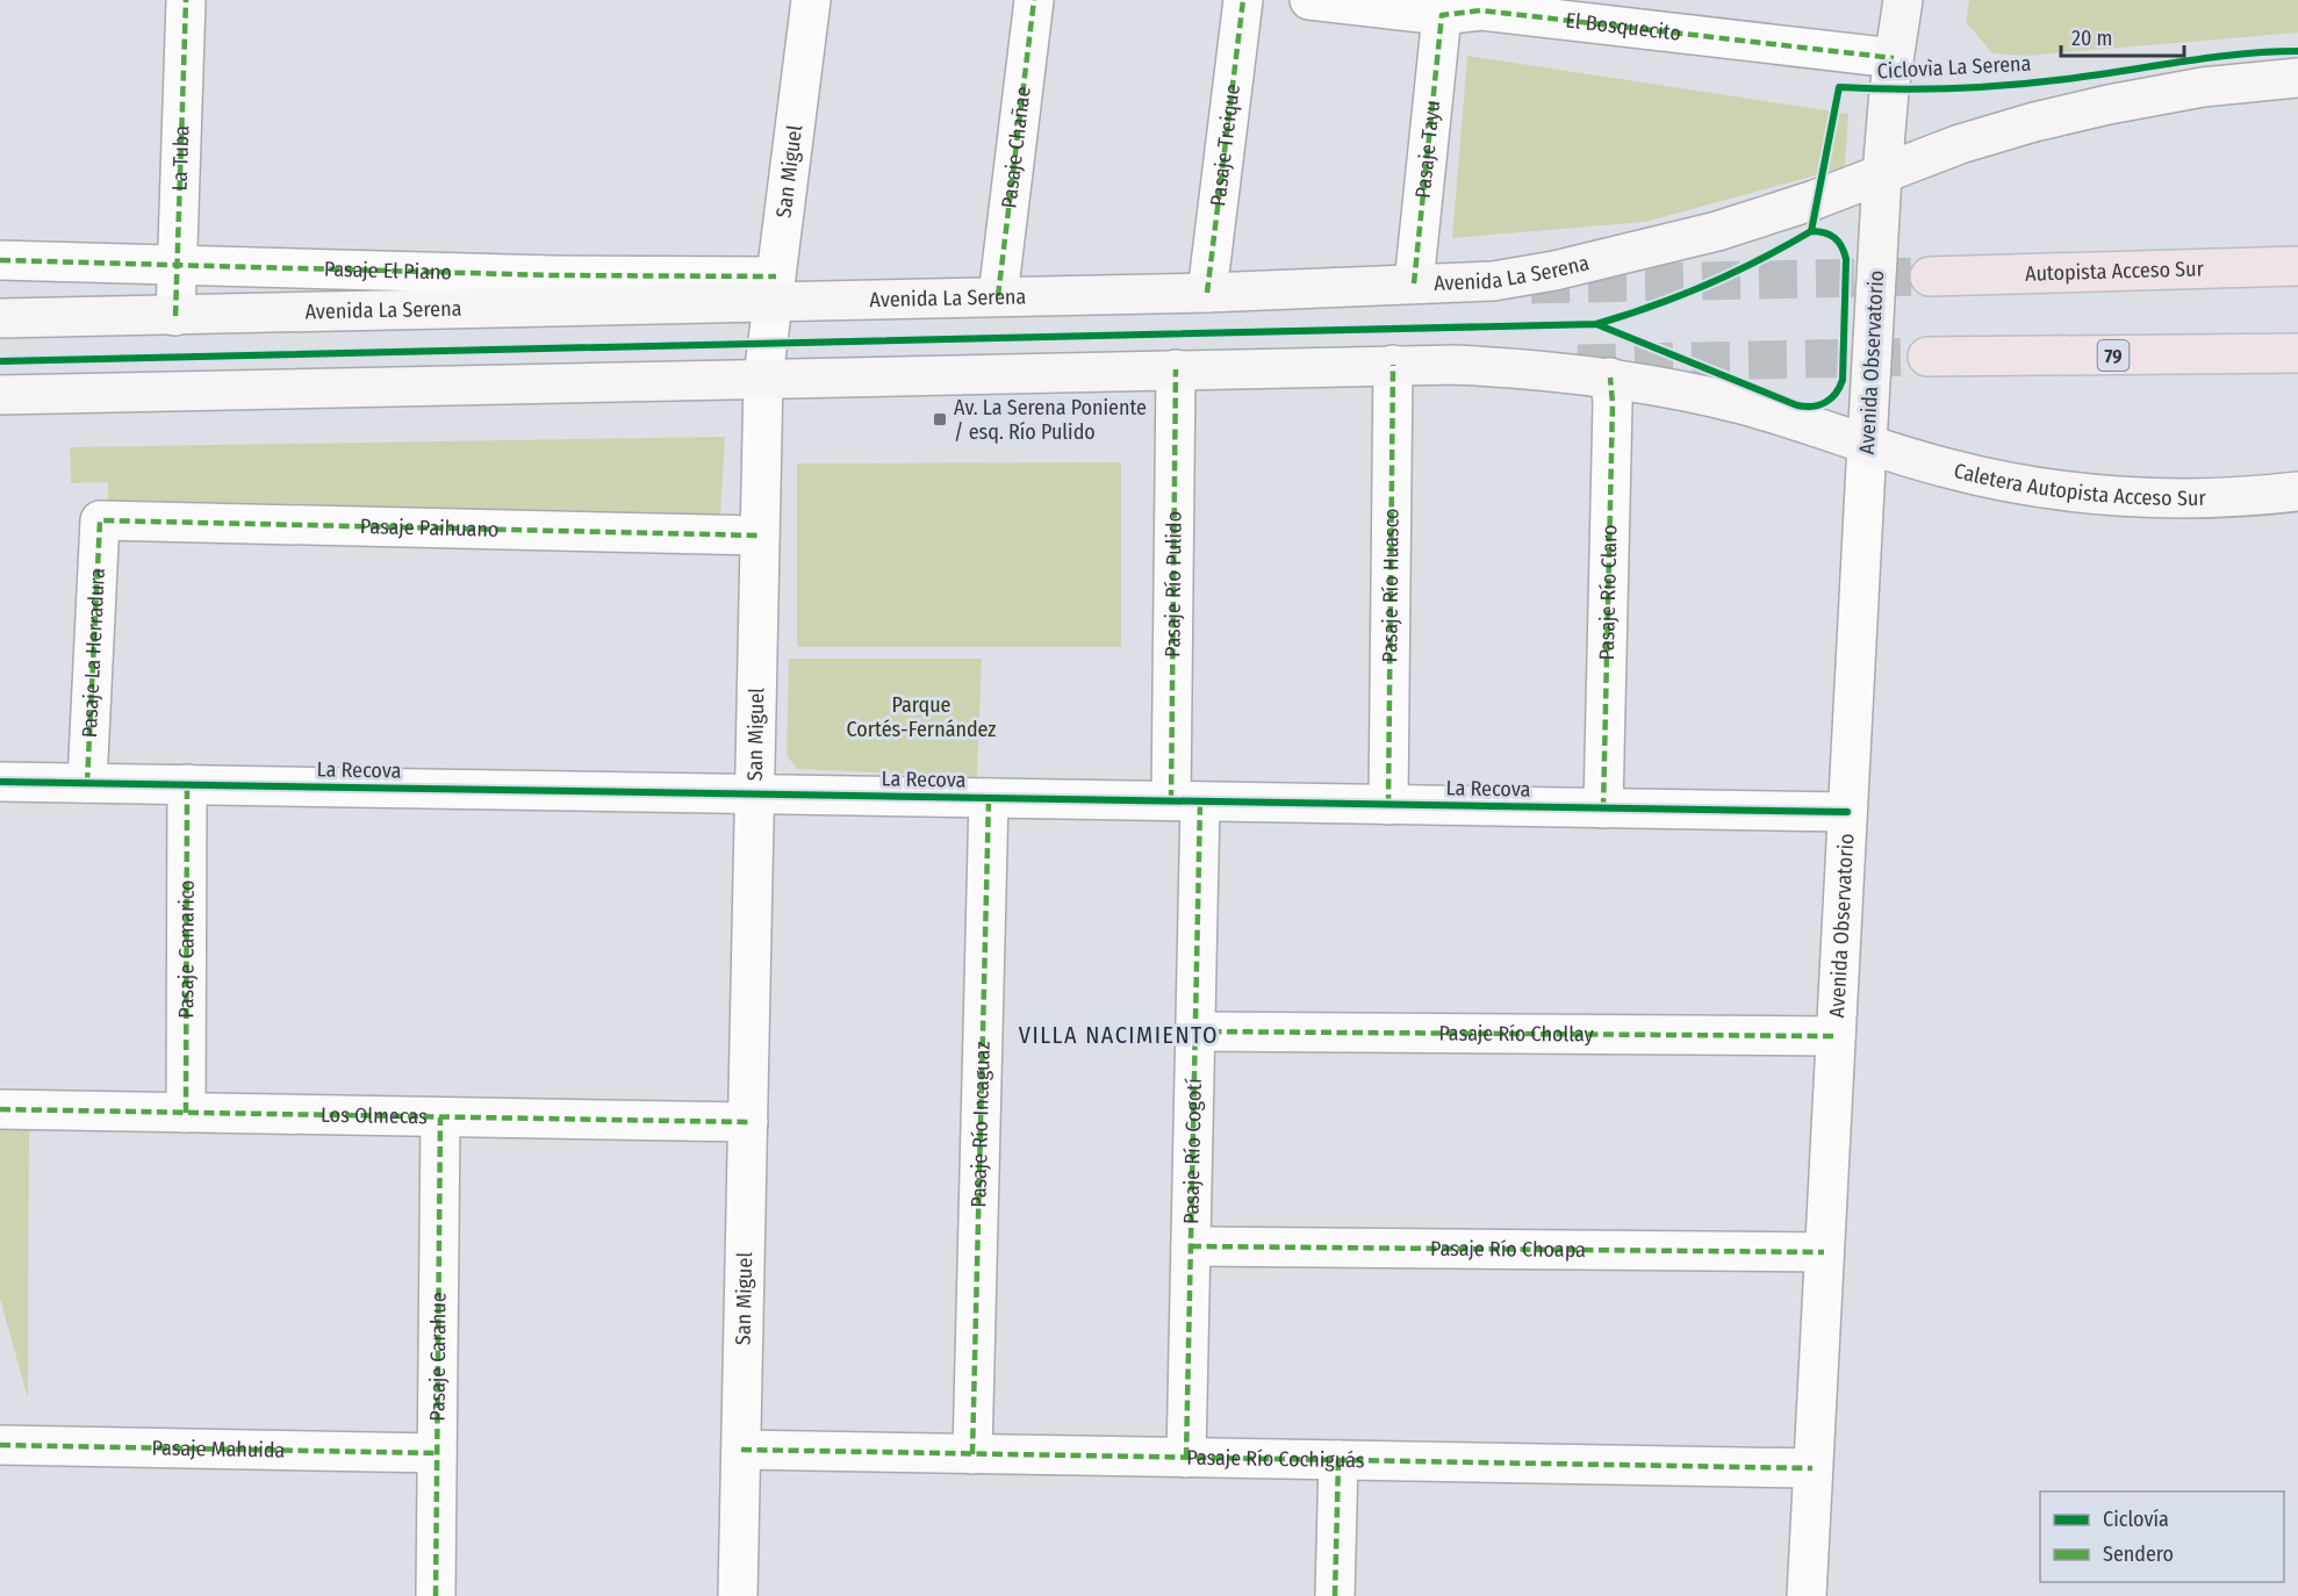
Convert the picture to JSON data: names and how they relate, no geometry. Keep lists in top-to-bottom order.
{
  "streets": {
    "highway": ["Autopista Acceso Sur", "79"],
    "main road": ["Avenida La Serena", "Avenida Observatorio", "Caletera Autopista Acceso Sur"],
    "street": [
      "El Bosquecito",
      "Pasaje Treique",
      "Pasaje Chañae",
      "Pasaje Tayu",
      "La Tuba",
      "San Miguel",
      "Pasaje El Piano",
      "Pasaje Paihuano",
      "Pasaje Río Huasco",
      "Pasaje Río Pulido",
      "Pasaje Río Claro",
      "Pasaje La Herradura",
      "La Recova",
      "Pasaje Camarico",
      "Pasaje Río Chollay",
      "Los Olmecas",
      "Pasaje Río Incaguaz",
      "Pasaje Río Cogotí",
      "Pasaje Río Choapa",
      "Pasaje Carahue",
      "Pasaje Mahuida",
      "Pasaje Río Cochiguás"
    ],
    "cycle path": ["Ciclovìa La Serena"]
  },
  "crossings": [
    ["El Bosquecito", "Pasaje Tayu"],
    ["El Bosquecito", "Avenida Observatorio"],
    ["Pasaje Treique", "Avenida La Serena"],
    ["Pasaje Chañae", "Avenida La Serena"],
    ["Pasaje Tayu", "Avenida La Serena"],
    ["La Tuba", "Pasaje El Piano"],
    ["La Tuba", "Avenida La Serena"],
    ["San Miguel", "Pasaje El Piano"],
    ["San Miguel", "Avenida La Serena"],
    ["San Miguel", "Pasaje Paihuano"],
    ["San Miguel", "La Recova"],
    ["San Miguel", "Los Olmecas"],
    ["San Miguel", "Pasaje Río Cochiguás"],
    ["Pasaje El Piano", "Avenida La Serena"],
    ["Avenida La Serena", "Avenida Observatorio"],
    ["Avenida Observatorio", "Caletera Autopista Acceso Sur"],
    ["Avenida Observatorio", "La Recova"],
    ["Avenida Observatorio", "Pasaje Río Chollay"],
    ["Avenida Observatorio", "Pasaje Río Choapa"],
    ["Avenida Observatorio", "Pasaje Río Cochiguás"],
    ["Pasaje Paihuano", "Pasaje La Herradura"],
    ["Pasaje Río Huasco", "La Recova"],
    ["Pasaje Río Pulido", "La Recova"],
    ["Pasaje Río Pulido", "Pasaje Río Cogotí"],
    ["Pasaje Río Claro", "La Recova"],
    ["Pasaje La Herradura", "La Recova"],
    ["La Recova", "Pasaje Camarico"],
    ["La Recova", "Pasaje Río Incaguaz"],
    ["La Recova", "Pasaje Río Cogotí"],
    ["Pasaje Camarico", "Los Olmecas"],
    ["Pasaje Río Chollay", "Pasaje Río Cogotí"],
    ["Los Olmecas", "Pasaje Carahue"],
    ["Pasaje Río Incaguaz", "Pasaje Río Cochiguás"],
    ["Pasaje Río Cogotí", "Pasaje Río Choapa"],
    ["Pasaje Río Cogotí", "Pasaje Río Cochiguás"],
    ["Pasaje Carahue", "Pasaje Mahuida"]
  ],
  "districts": ["VILLA NACIMIENTO"],
  "parks": ["Parque Cortés-Fernández"],
  "places": {
    "transit": ["Av. La Serena Poniente / esq. Río Pulido"]
  },
  "legend": ["Ciclovía", "Sendero"],
  "scale_bar": "20 m"
}
